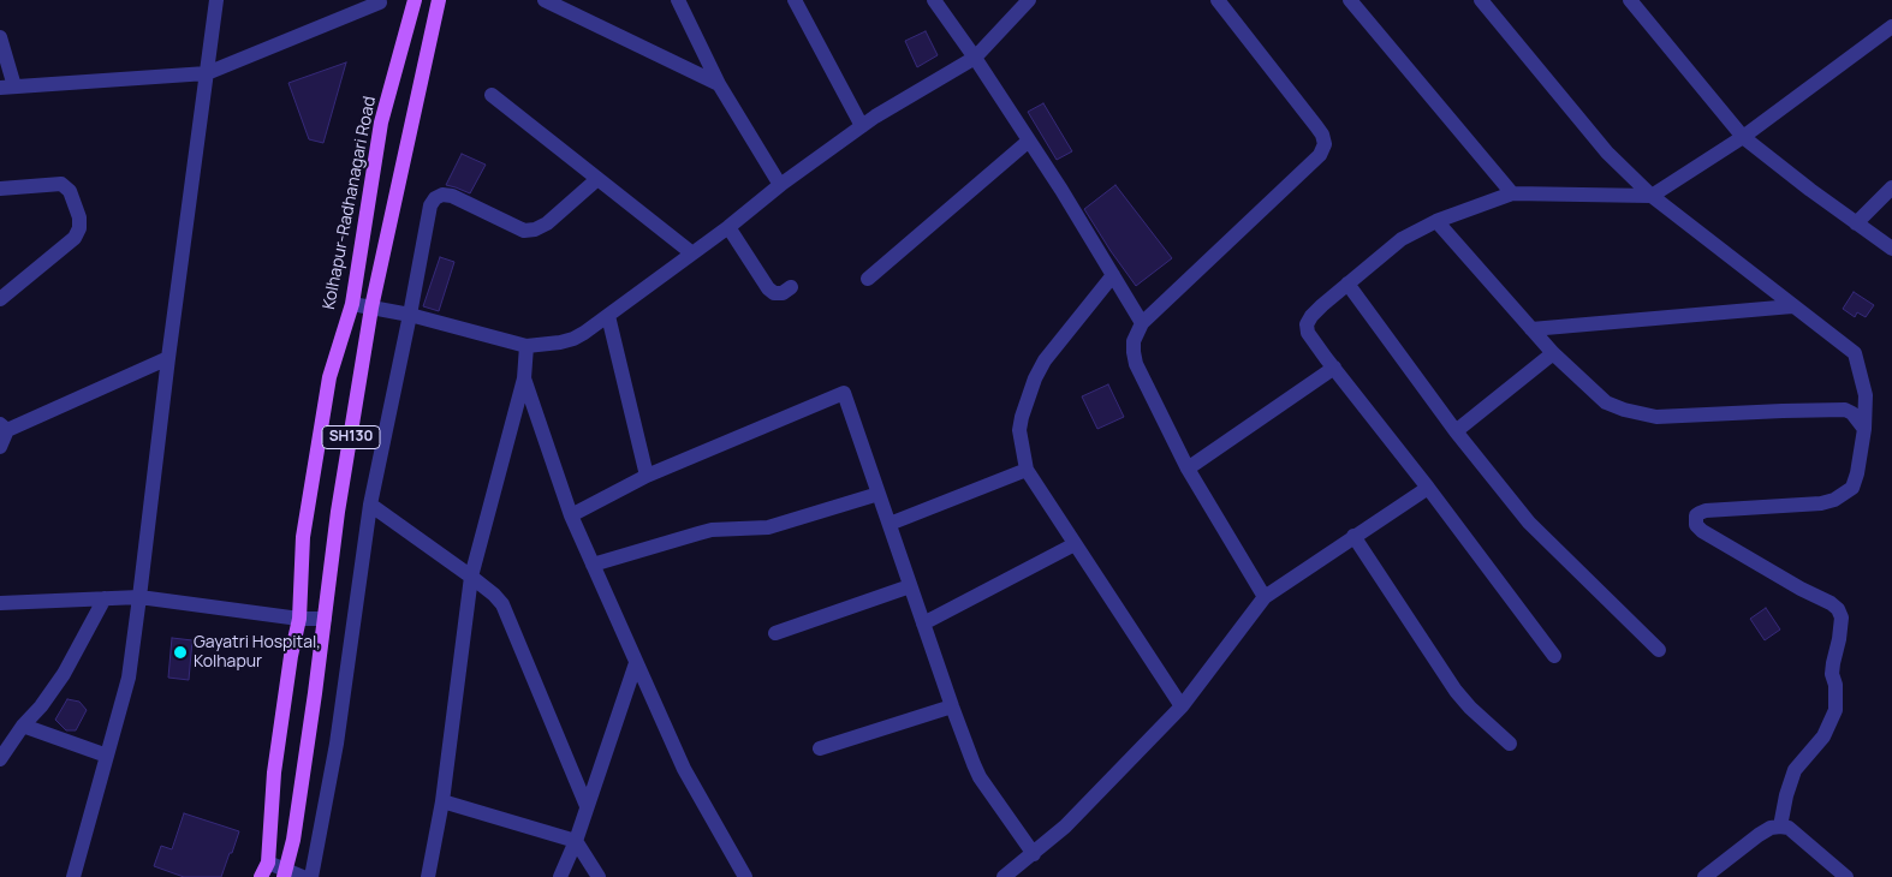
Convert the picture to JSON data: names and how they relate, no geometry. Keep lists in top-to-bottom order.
{
  "streets": {
    "main road": ["Kolhapur-Radhanagari Road", "SH130"]
  },
  "places": ["Gayatri Hospital, Kolhapur"]
}
